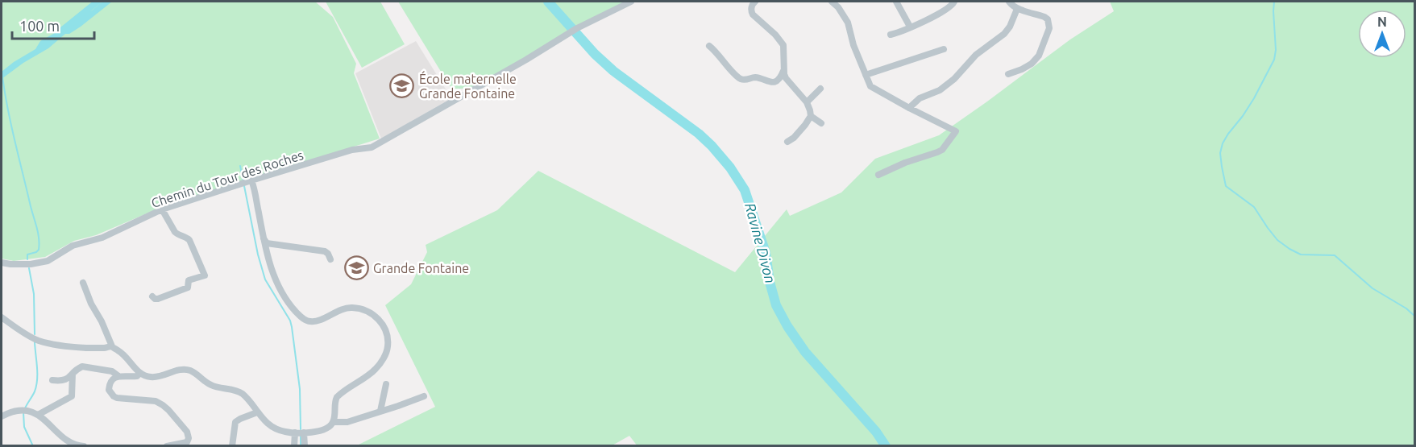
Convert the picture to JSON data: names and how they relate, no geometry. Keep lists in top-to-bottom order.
{
  "streets": {
    "street": ["Chemin du Tour des Roches"]
  },
  "water": ["Ravine Divon"],
  "places": {
    "school or university": ["École maternelle Grande Fontaine", "Grande Fontaine"]
  },
  "scale_bar": "100 m",
  "north": "top"
}
